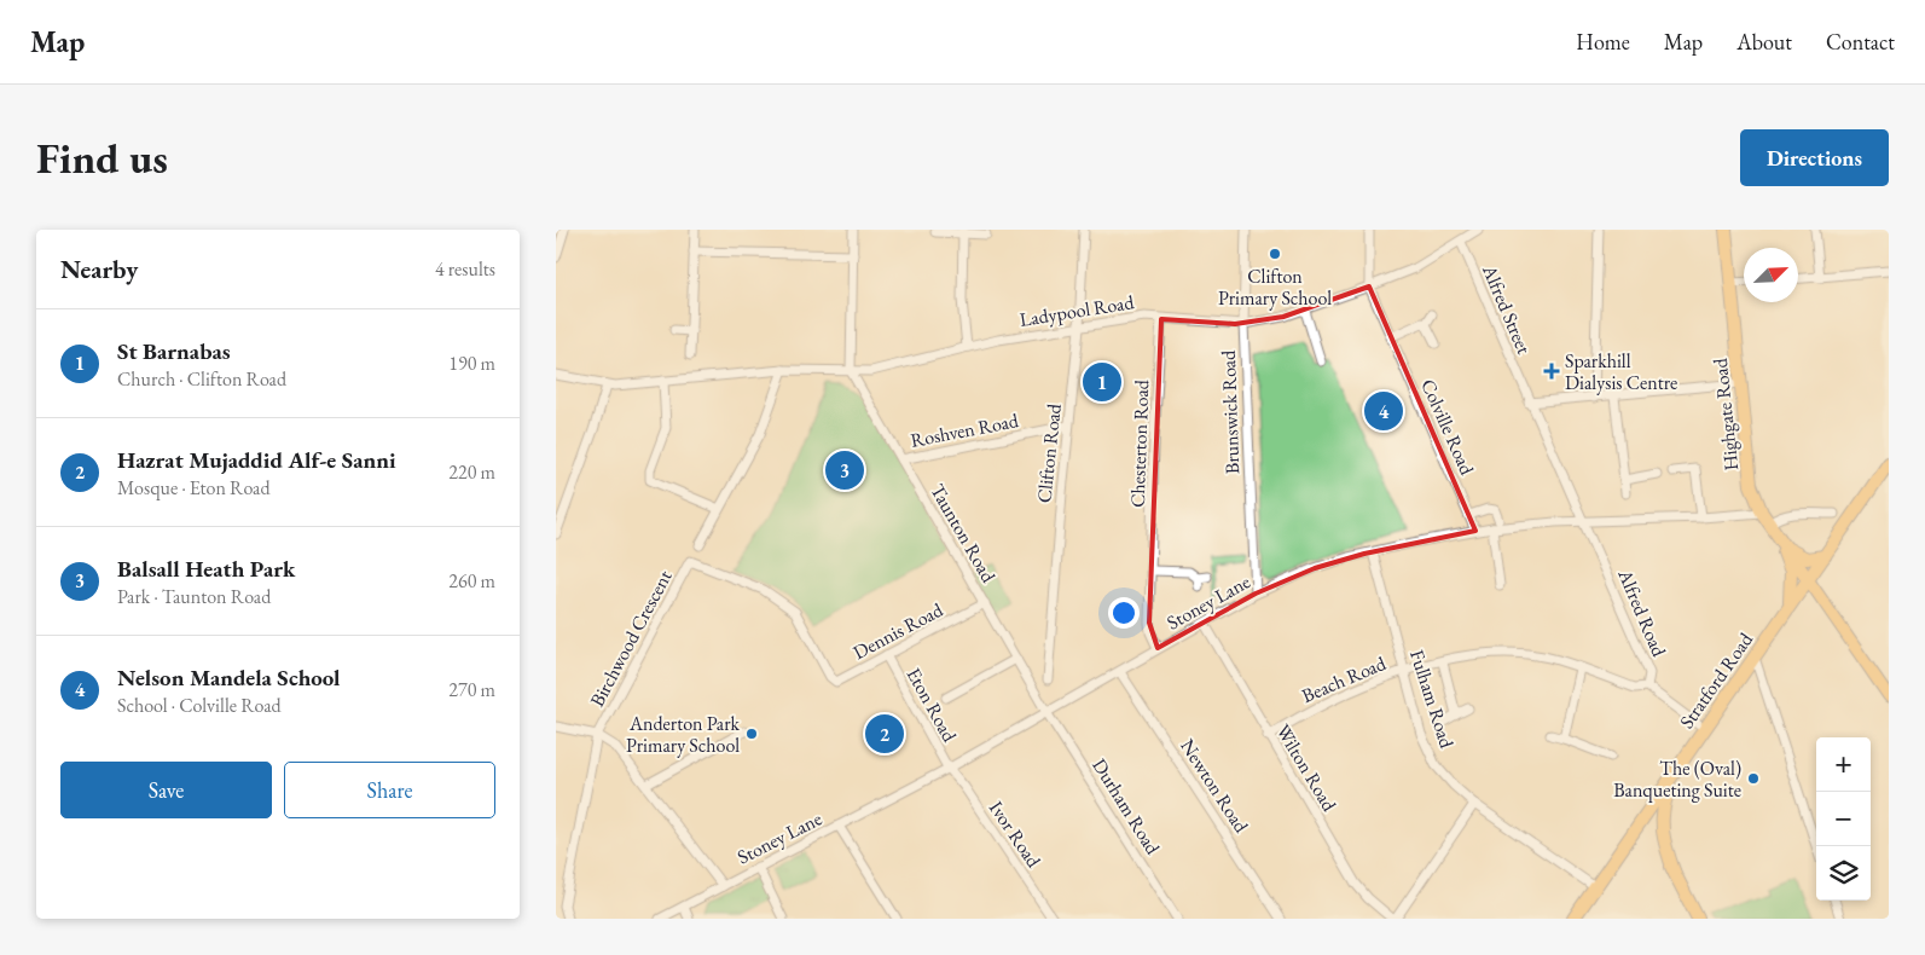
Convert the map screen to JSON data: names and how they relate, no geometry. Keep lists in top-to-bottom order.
{
  "streets": {
    "highway": ["Highgate Road", "Stratford Road"],
    "street": [
      "Alfred Street",
      "Ladypool Road",
      "Brunswick Road",
      "Colville Road",
      "Roshven Road",
      "Chesterton Road",
      "Clifton Road",
      "Taunton Road",
      "Stoney Lane",
      "Alfred Road",
      "Dennis Road",
      "Birchwood Crescent",
      "Beach Road",
      "Fulham Road",
      "Eton Road",
      "Wilton Road",
      "Newton Road",
      "Durham Road",
      "Ivor Road"
    ]
  },
  "crossings": [
    ["Alfred Street", "Ladypool Road"],
    ["Alfred Street", "Stoney Lane"],
    ["Alfred Street", "Alfred Road"],
    ["Ladypool Road", "Brunswick Road"],
    ["Ladypool Road", "Colville Road"],
    ["Ladypool Road", "Chesterton Road"],
    ["Ladypool Road", "Clifton Road"],
    ["Ladypool Road", "Taunton Road"],
    ["Brunswick Road", "Stoney Lane"],
    ["Highgate Road", "Stoney Lane"],
    ["Highgate Road", "Stratford Road"],
    ["Colville Road", "Stoney Lane"],
    ["Roshven Road", "Clifton Road"],
    ["Roshven Road", "Taunton Road"],
    ["Chesterton Road", "Stoney Lane"],
    ["Taunton Road", "Stoney Lane"],
    ["Taunton Road", "Dennis Road"],
    ["Taunton Road", "Durham Road"],
    ["Stoney Lane", "Alfred Road"],
    ["Stoney Lane", "Fulham Road"],
    ["Stoney Lane", "Eton Road"],
    ["Stoney Lane", "Wilton Road"],
    ["Stoney Lane", "Newton Road"],
    ["Stoney Lane", "Durham Road"],
    ["Stoney Lane", "Ivor Road"],
    ["Alfred Road", "Beach Road"],
    ["Alfred Road", "Stratford Road"],
    ["Dennis Road", "Birchwood Crescent"],
    ["Dennis Road", "Eton Road"],
    ["Beach Road", "Fulham Road"],
    ["Beach Road", "Wilton Road"],
    ["Stratford Road", "Fulham Road"],
    ["Eton Road", "Ivor Road"]
  ],
  "places": {
    "other": ["Clifton Primary School", "Anderton Park Primary School", "The (Oval) Banqueting Suite"],
    "health": ["Sparkhill Dialysis Centre"]
  },
  "north": "top right",
  "page": {
    "header": "Map",
    "nav": [
      "Home",
      "Map",
      "About",
      "Contact"
    ],
    "buttons": [
      "Directions",
      ["Save", "Share"]
    ],
    "title": "Find us",
    "heading": ["Nearby", "4 results"],
    "list": [
      {
        "mark": "1",
        "name": "St Barnabas",
        "note": "Church · Clifton Road",
        "value": "190 m"
      },
      {
        "mark": "2",
        "name": "Hazrat Mujaddid Alf-e Sanni",
        "note": "Mosque · Eton Road",
        "value": "220 m"
      },
      {
        "mark": "3",
        "name": "Balsall Heath Park",
        "note": "Park · Taunton Road",
        "value": "260 m"
      },
      {
        "mark": "4",
        "name": "Nelson Mandela School",
        "note": "School · Colville Road",
        "value": "270 m"
      }
    ],
    "pins": [
      "1",
      "4",
      "3",
      "2"
    ],
    "map_buttons": ["+", "−"]
  }
}
